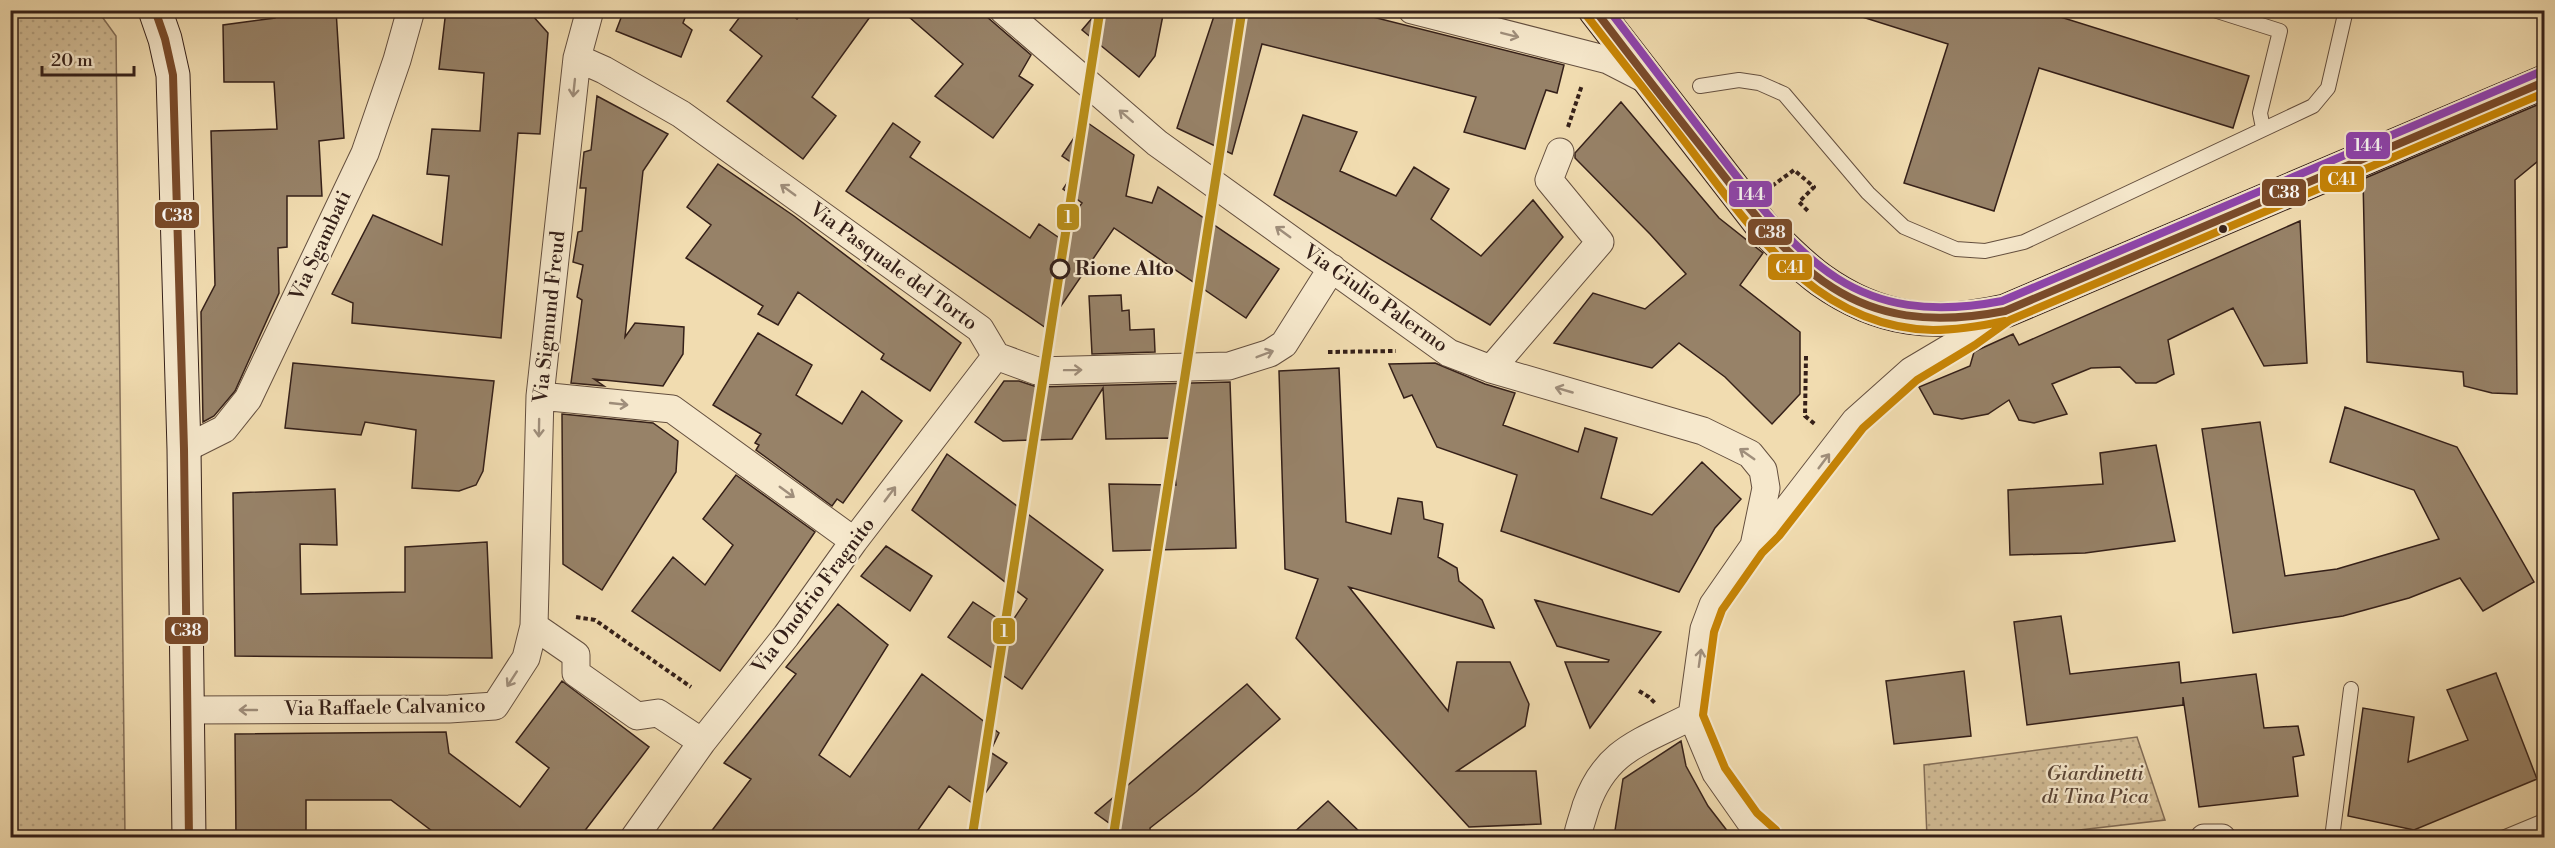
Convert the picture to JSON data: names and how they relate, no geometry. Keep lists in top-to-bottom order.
{
  "streets": {
    "street": [
      "Via Sgambati",
      "Via Pasquale del Torto",
      "Via Giulio Palermo",
      "Via Sigmund Freud",
      "Via Onofrio Fragnito",
      "Via Raffaele Calvanico"
    ]
  },
  "crossings": [
    ["Via Pasquale del Torto", "Via Sigmund Freud"],
    ["Via Pasquale del Torto", "Via Onofrio Fragnito"],
    ["Via Sigmund Freud", "Via Raffaele Calvanico"]
  ],
  "one_way": [
    "Via Pasquale del Torto",
    "Via Giulio Palermo",
    "Via Sigmund Freud",
    "Via Onofrio Fragnito",
    "Via Raffaele Calvanico"
  ],
  "parks": ["Giardinetti di Tina Pica"],
  "places": ["Rione Alto"],
  "lines": [
    "transit line 1",
    "transit line C38",
    "transit line 144",
    "transit line C41"
  ],
  "scale_bar": "20 m"
}
